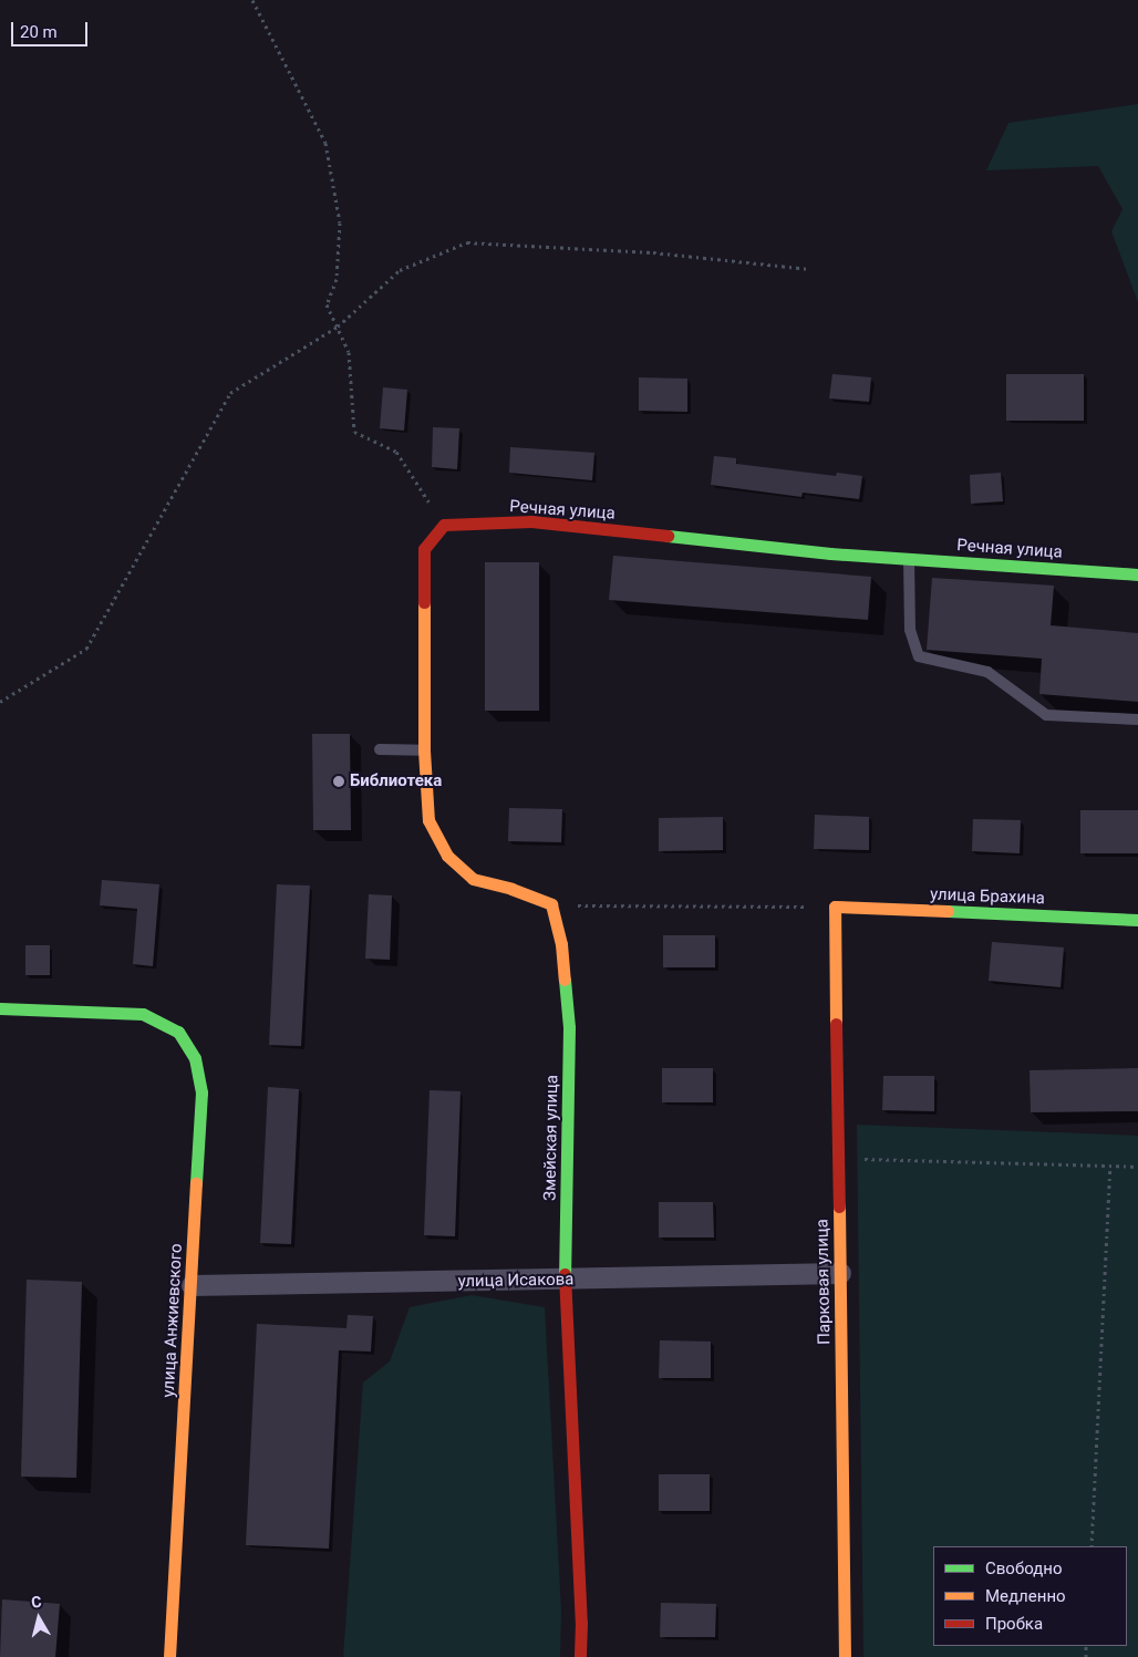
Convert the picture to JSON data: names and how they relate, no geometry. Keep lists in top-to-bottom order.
{
  "streets": {
    "street": [
      "Речная улица",
      "улица Брахина",
      "Змейская улица",
      "улица Исакова",
      "Парковая улица",
      "улица Анжиевского"
    ]
  },
  "crossings": [
    ["улица Брахина", "Парковая улица"],
    ["Змейская улица", "улица Исакова"],
    ["улица Исакова", "Парковая улица"],
    ["улица Исакова", "улица Анжиевского"]
  ],
  "places": ["Библиотека"],
  "legend": ["Свободно", "Медленно", "Пробка"],
  "scale_bar": "20 m",
  "north": "top"
}
